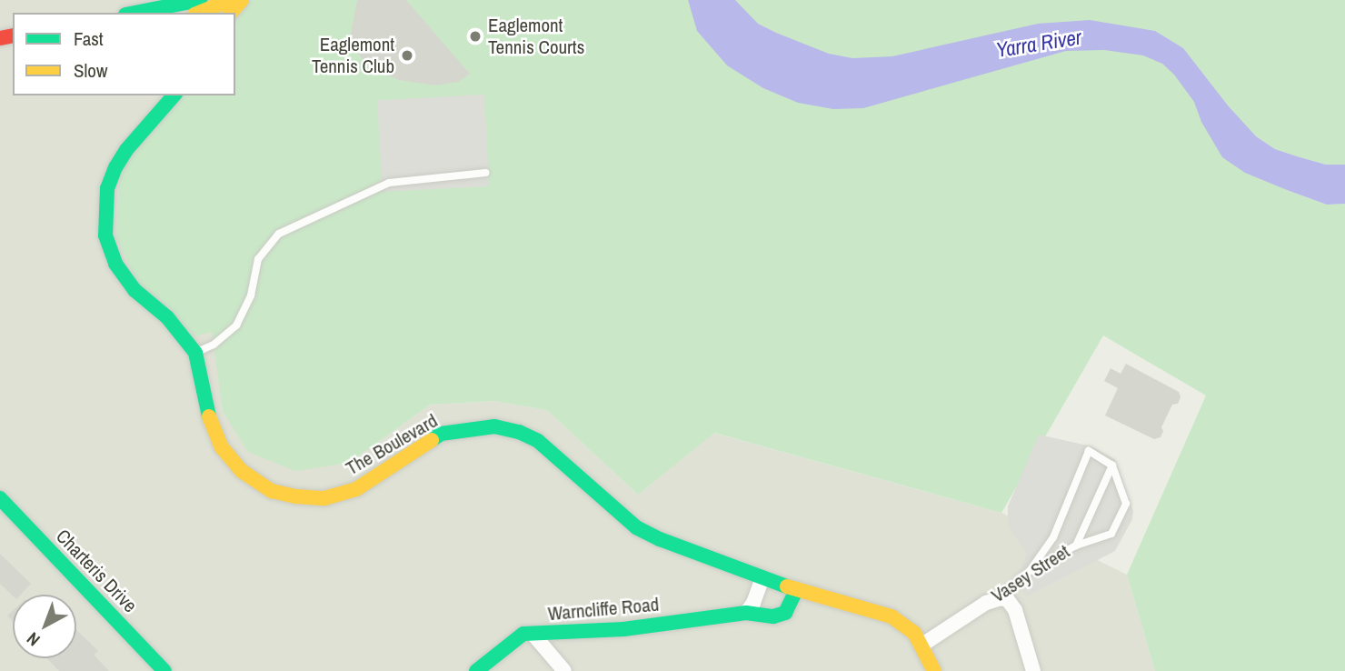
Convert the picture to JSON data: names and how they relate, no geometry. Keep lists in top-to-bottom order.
{
  "streets": {
    "street": [
      "The Boulevard",
      "Charteris Drive",
      "Vasey Street",
      "Warncliffe Road"
    ]
  },
  "crossings": [
    ["The Boulevard", "Vasey Street"],
    ["The Boulevard", "Warncliffe Road"]
  ],
  "water": ["Yarra River"],
  "places": ["Eaglemont Tennis Courts", "Eaglemont Tennis Club"],
  "legend": ["Fast", "Slow"],
  "north": "bottom left"
}
